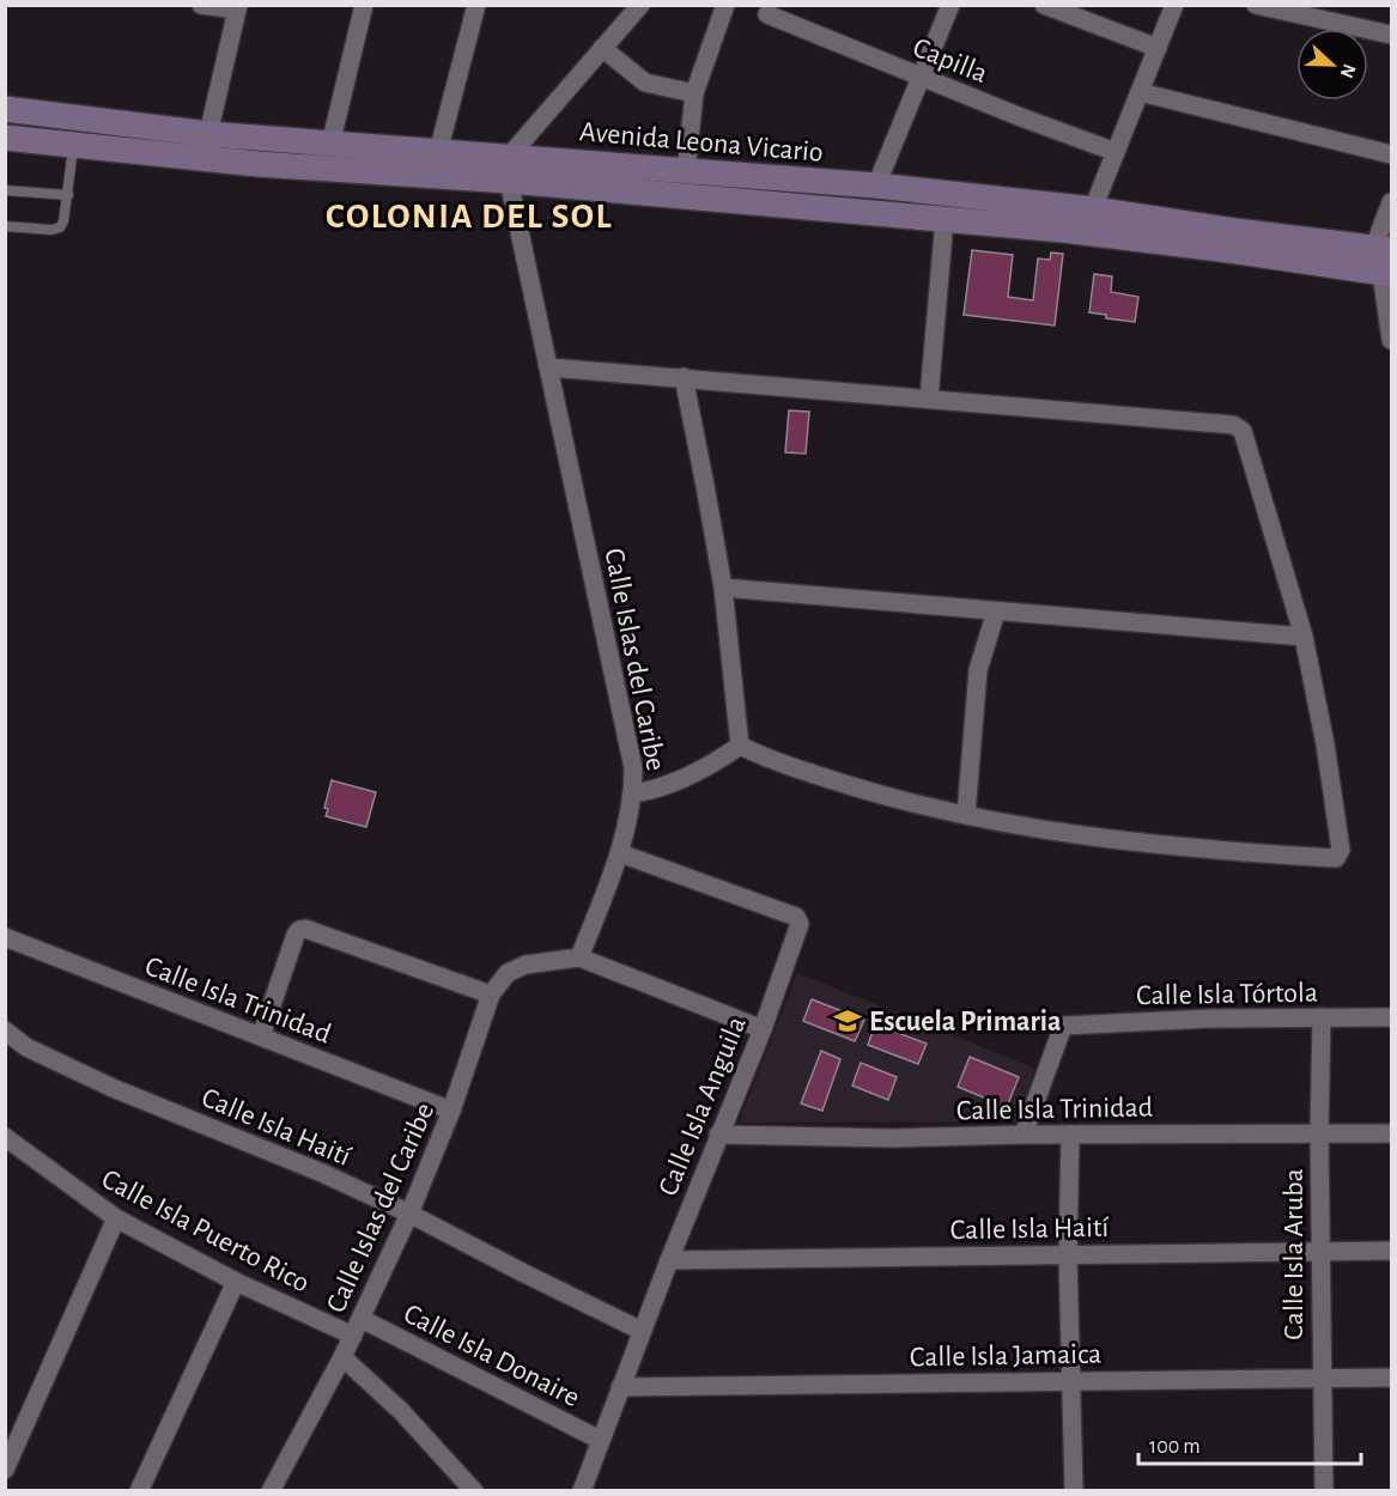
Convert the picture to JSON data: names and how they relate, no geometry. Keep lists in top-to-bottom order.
{
  "streets": {
    "street": [
      "Capilla",
      "Avenida Leona Vicario",
      "Calle Islas del Caribe",
      "Calle Isla Tórtola",
      "Calle Isla Trinidad",
      "Calle Isla Anguila",
      "Calle Isla Haití",
      "Calle Isla Puerto Rico",
      "Calle Isla Aruba",
      "Calle Isla Donaire",
      "Calle Isla Jamaica"
    ]
  },
  "crossings": [
    ["Avenida Leona Vicario", "Calle Islas del Caribe"],
    ["Calle Islas del Caribe", "Calle Isla Trinidad"],
    ["Calle Islas del Caribe", "Calle Isla Anguila"],
    ["Calle Islas del Caribe", "Calle Isla Haití"],
    ["Calle Islas del Caribe", "Calle Isla Puerto Rico"],
    ["Calle Islas del Caribe", "Calle Isla Donaire"],
    ["Calle Isla Tórtola", "Calle Isla Trinidad"],
    ["Calle Isla Tórtola", "Calle Isla Aruba"],
    ["Calle Isla Trinidad", "Calle Isla Anguila"],
    ["Calle Isla Trinidad", "Calle Isla Aruba"],
    ["Calle Isla Anguila", "Calle Isla Haití"],
    ["Calle Isla Anguila", "Calle Isla Donaire"],
    ["Calle Isla Anguila", "Calle Isla Jamaica"],
    ["Calle Isla Haití", "Calle Isla Aruba"],
    ["Calle Isla Aruba", "Calle Isla Jamaica"]
  ],
  "districts": ["COLONIA DEL SOL"],
  "places": {
    "school or university": ["Escuela Primaria"]
  },
  "scale_bar": "100 m",
  "north": "right"
}
